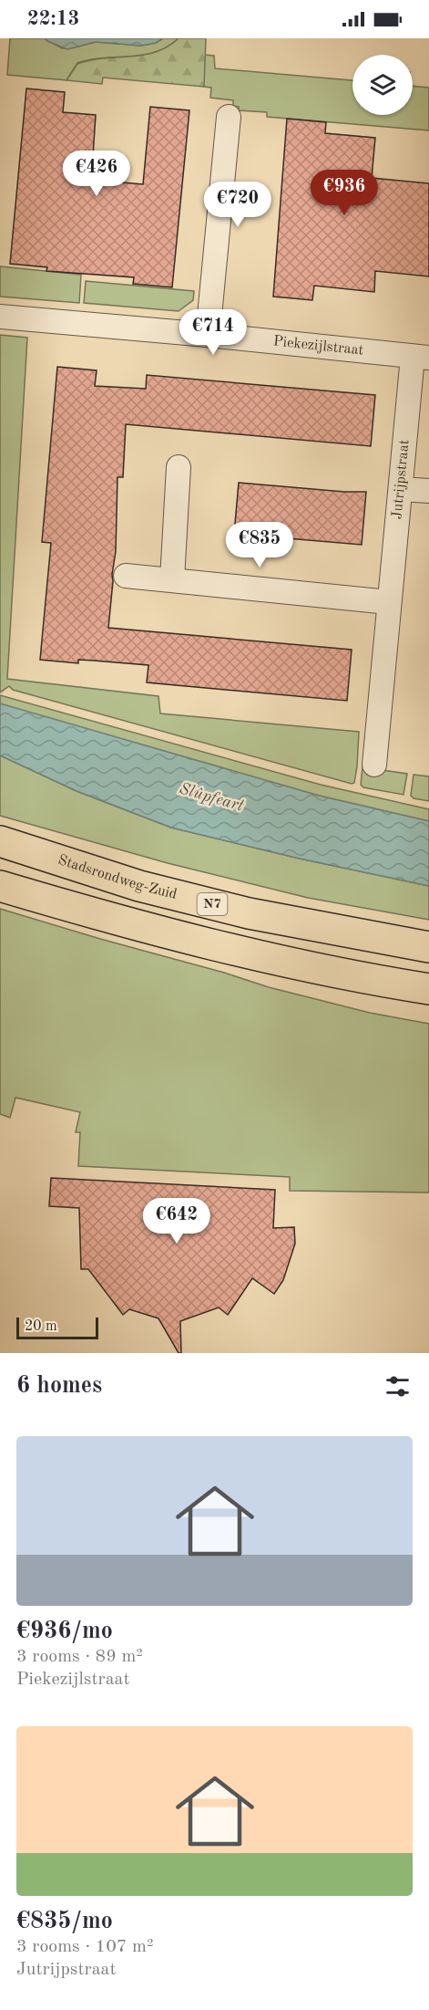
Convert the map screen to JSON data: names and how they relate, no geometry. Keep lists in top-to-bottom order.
{
  "streets": {
    "highway": ["Stadsrondweg-Zuid", "N7"],
    "street": ["Piekezijlstraat", "Jutrijpstraat"]
  },
  "crossings": [
    ["Piekezijlstraat", "Jutrijpstraat"]
  ],
  "water": ["Slûpfeart"],
  "scale_bar": "20 m",
  "page": {
    "status": "22:13",
    "price": [
      "€426",
      "€936",
      "€720",
      "€714",
      "€835",
      "€642"
    ],
    "scale": "20 m",
    "heading": "6 homes",
    "list": [
      {
        "name": "€936/mo",
        "note": "3 rooms · 89 m² · Piekezijlstraat"
      },
      {
        "name": "€835/mo",
        "note": "3 rooms · 107 m² · Jutrijpstraat"
      }
    ]
  }
}
